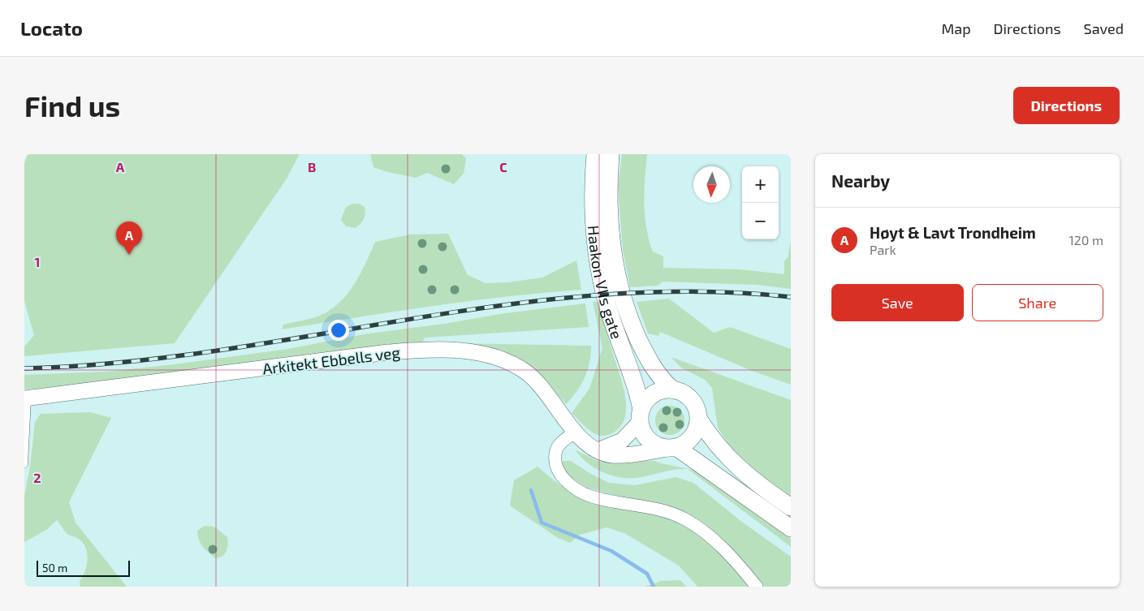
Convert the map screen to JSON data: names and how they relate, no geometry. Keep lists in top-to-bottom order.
{
  "streets": {
    "main road": ["Haakon VIIs gate"],
    "street": ["Arkitekt Ebbells veg"]
  },
  "crossings": [
    ["Haakon VIIs gate", "Arkitekt Ebbells veg"]
  ],
  "scale_bar": "50 m",
  "north": "bottom",
  "page": {
    "header": "Locato",
    "nav": ["Map", "Directions", "Saved"],
    "buttons": [
      "Directions",
      ["Save", "Share"]
    ],
    "title": "Find us",
    "heading": "Nearby",
    "map_buttons": ["+", "−"],
    "list": [
      {
        "mark": "A",
        "name": "Høyt & Lavt Trondheim",
        "note": "Park",
        "value": "120 m"
      }
    ],
    "pins": "A",
    "scale": "50 m"
  },
  "grid": {
    "columns": ["A", "B", "C"],
    "rows": ["1", "2"]
  }
}
